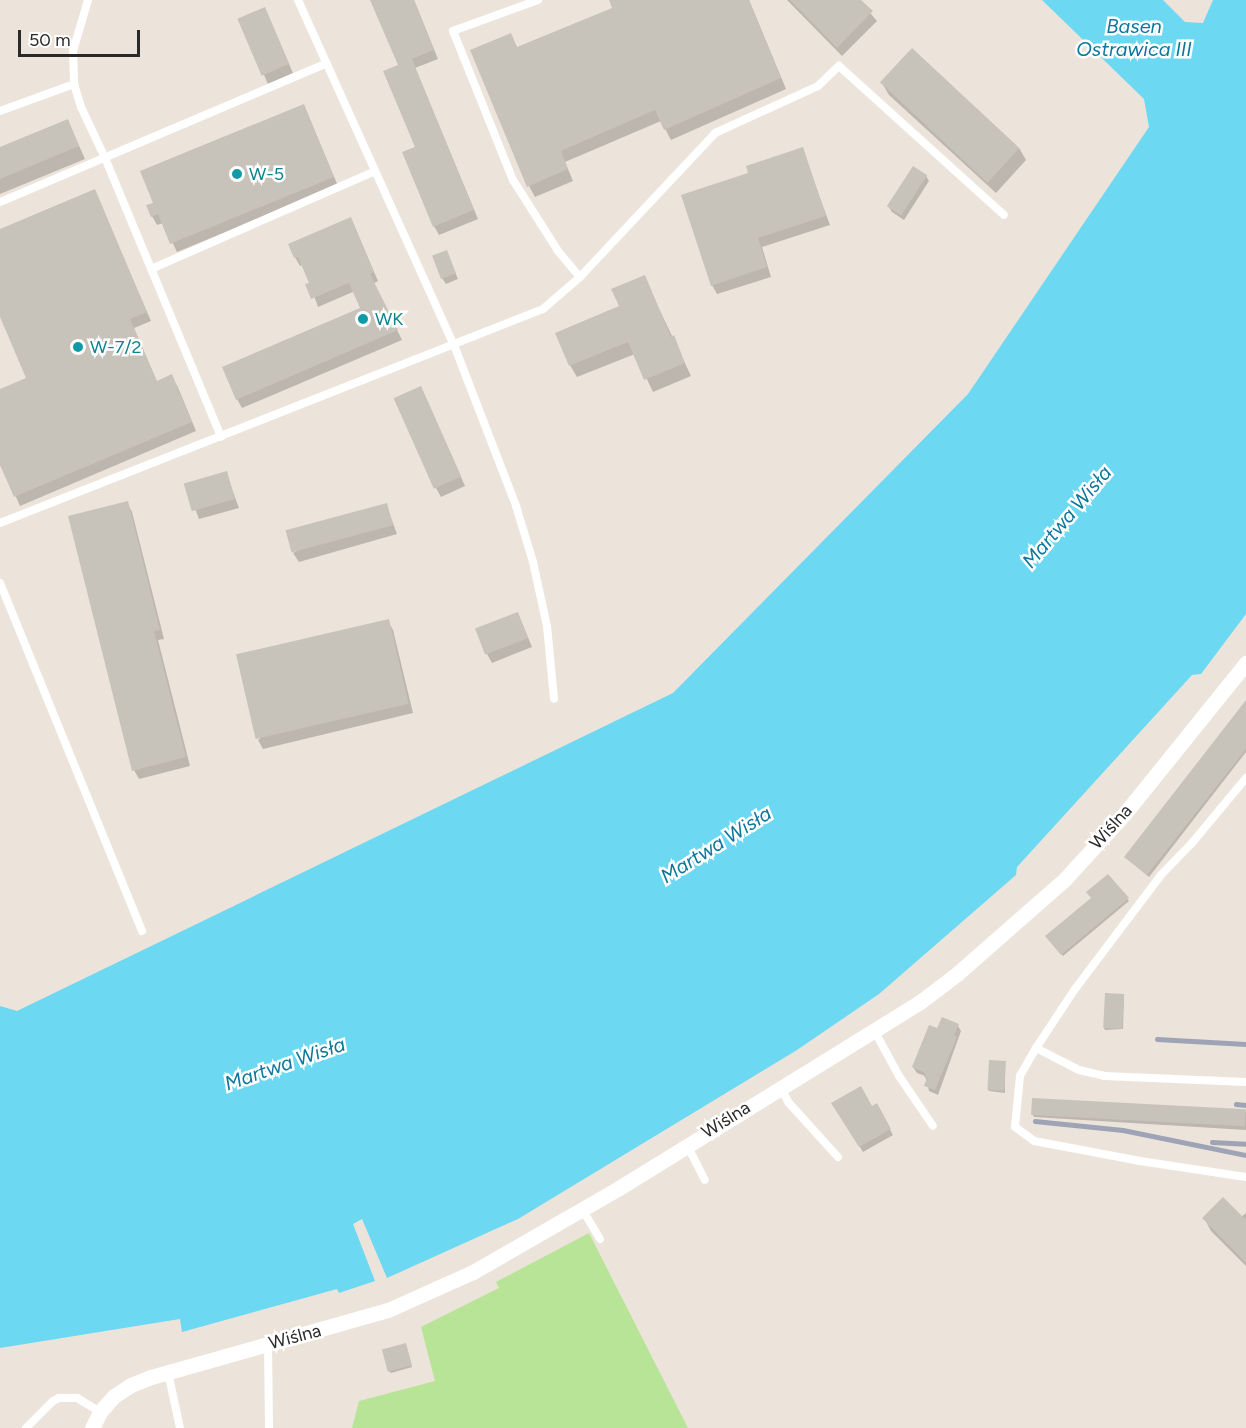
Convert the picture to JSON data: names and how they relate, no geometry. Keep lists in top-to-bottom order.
{
  "streets": {
    "street": ["Wiślna"]
  },
  "water": ["Basen Ostrawica III", "Martwa Wisła"],
  "places": ["W-5", "WK", "W-7/2"],
  "scale_bar": "50 m"
}
